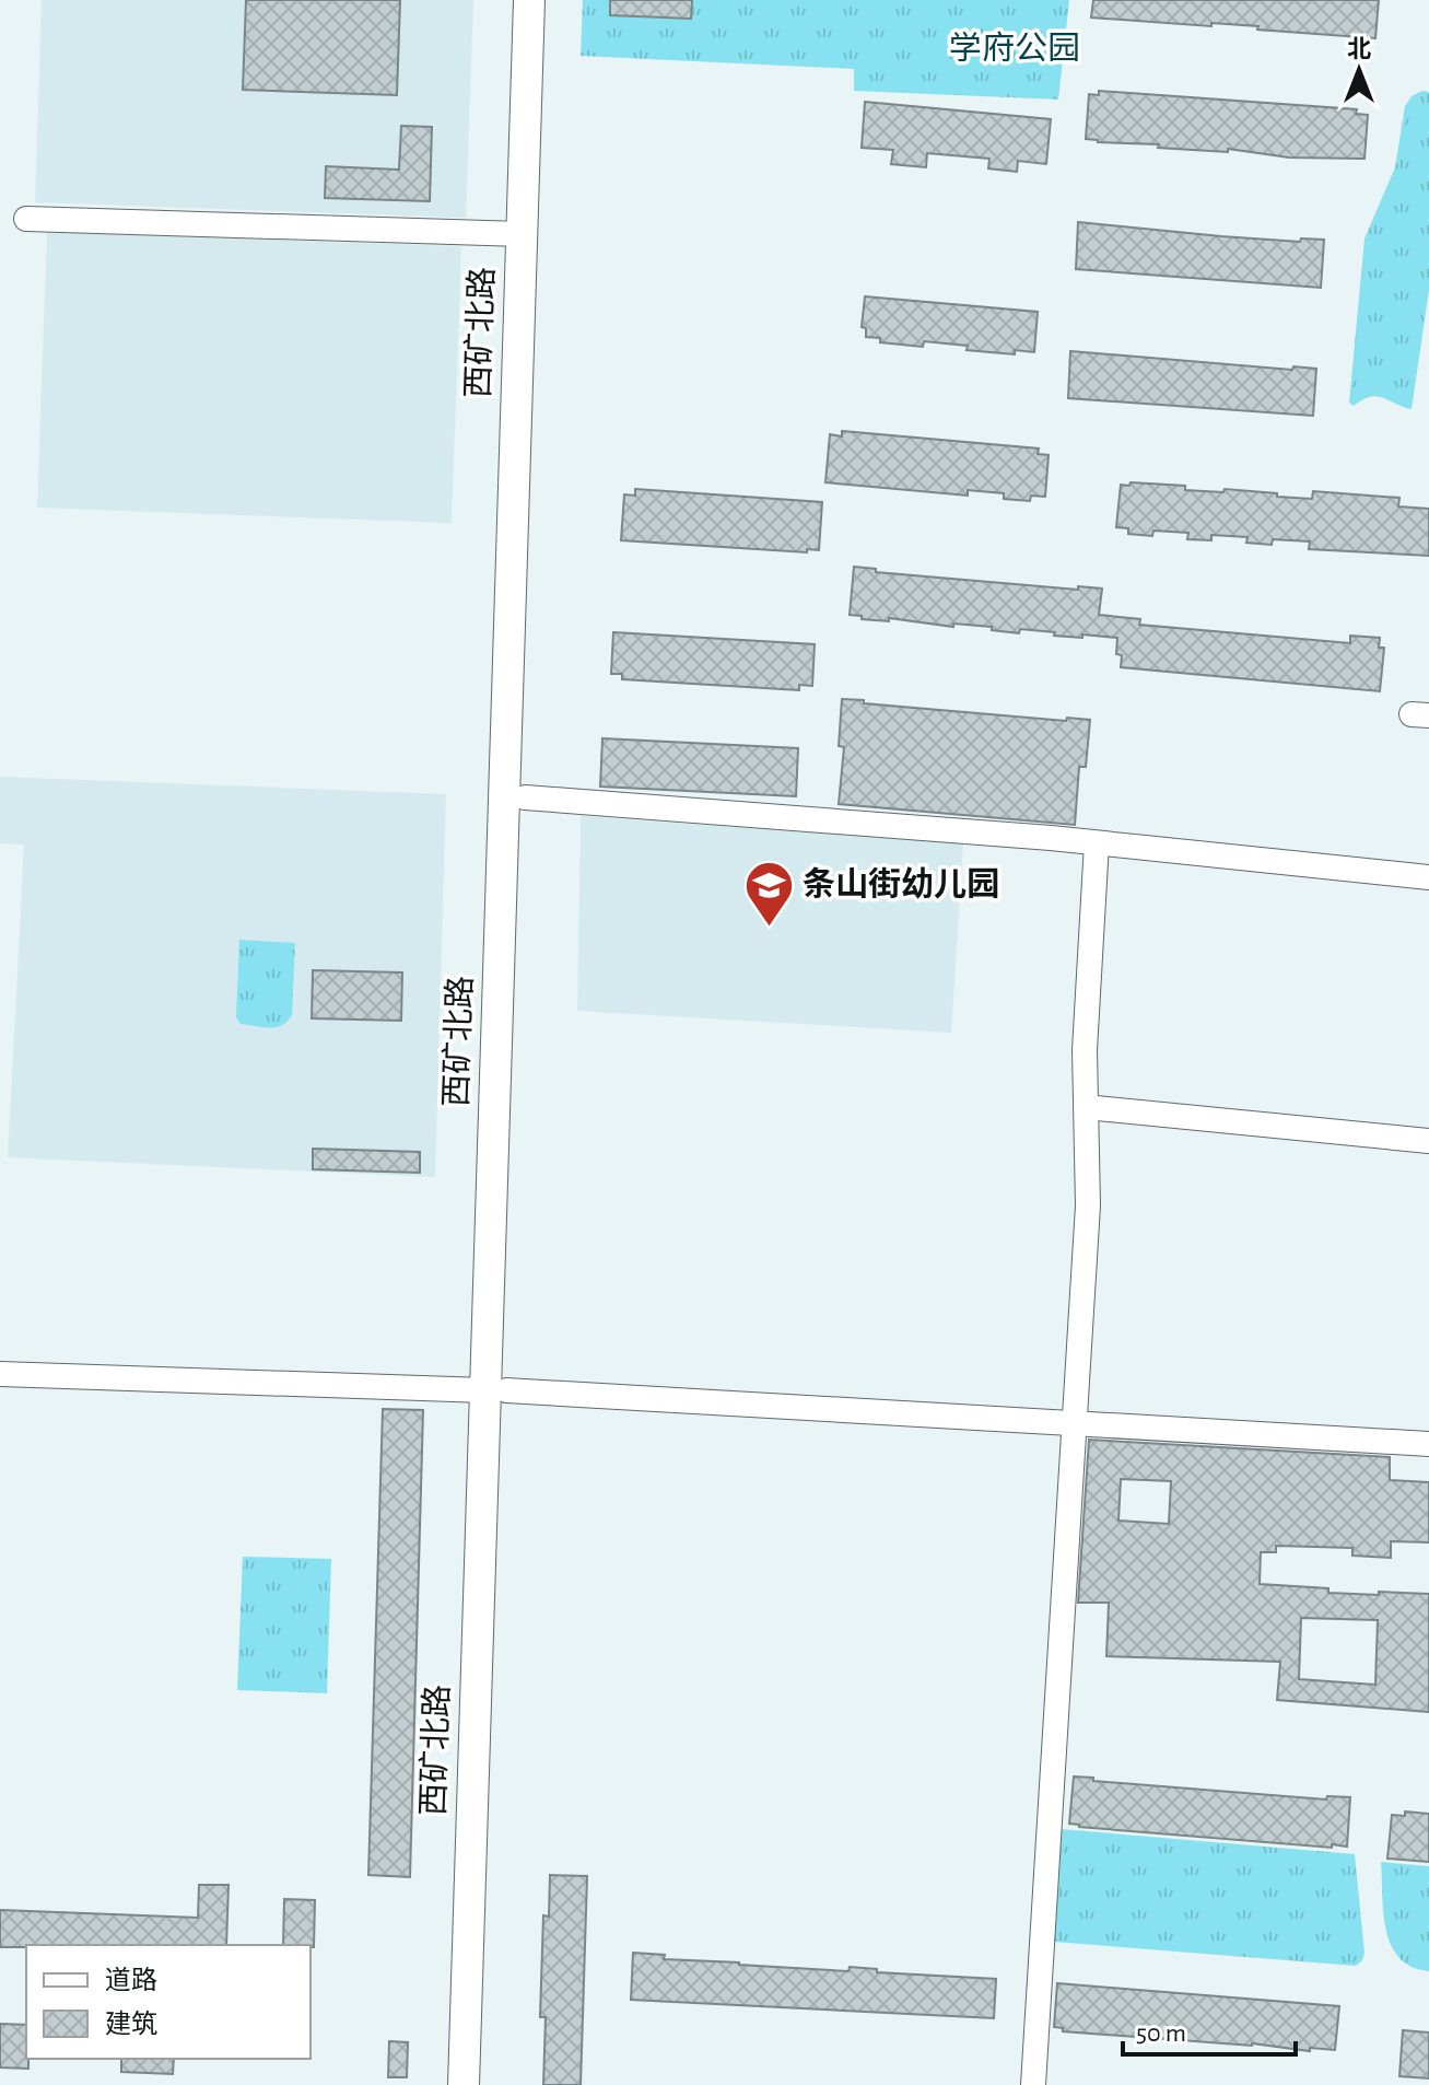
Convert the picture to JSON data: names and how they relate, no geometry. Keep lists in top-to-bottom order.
{
  "streets": {
    "main road": ["西矿北路"]
  },
  "parks": ["学府公园"],
  "places": {
    "school or university": ["条山街幼儿园"]
  },
  "legend": ["道路", "建筑"],
  "scale_bar": "50 m",
  "north": "top"
}
